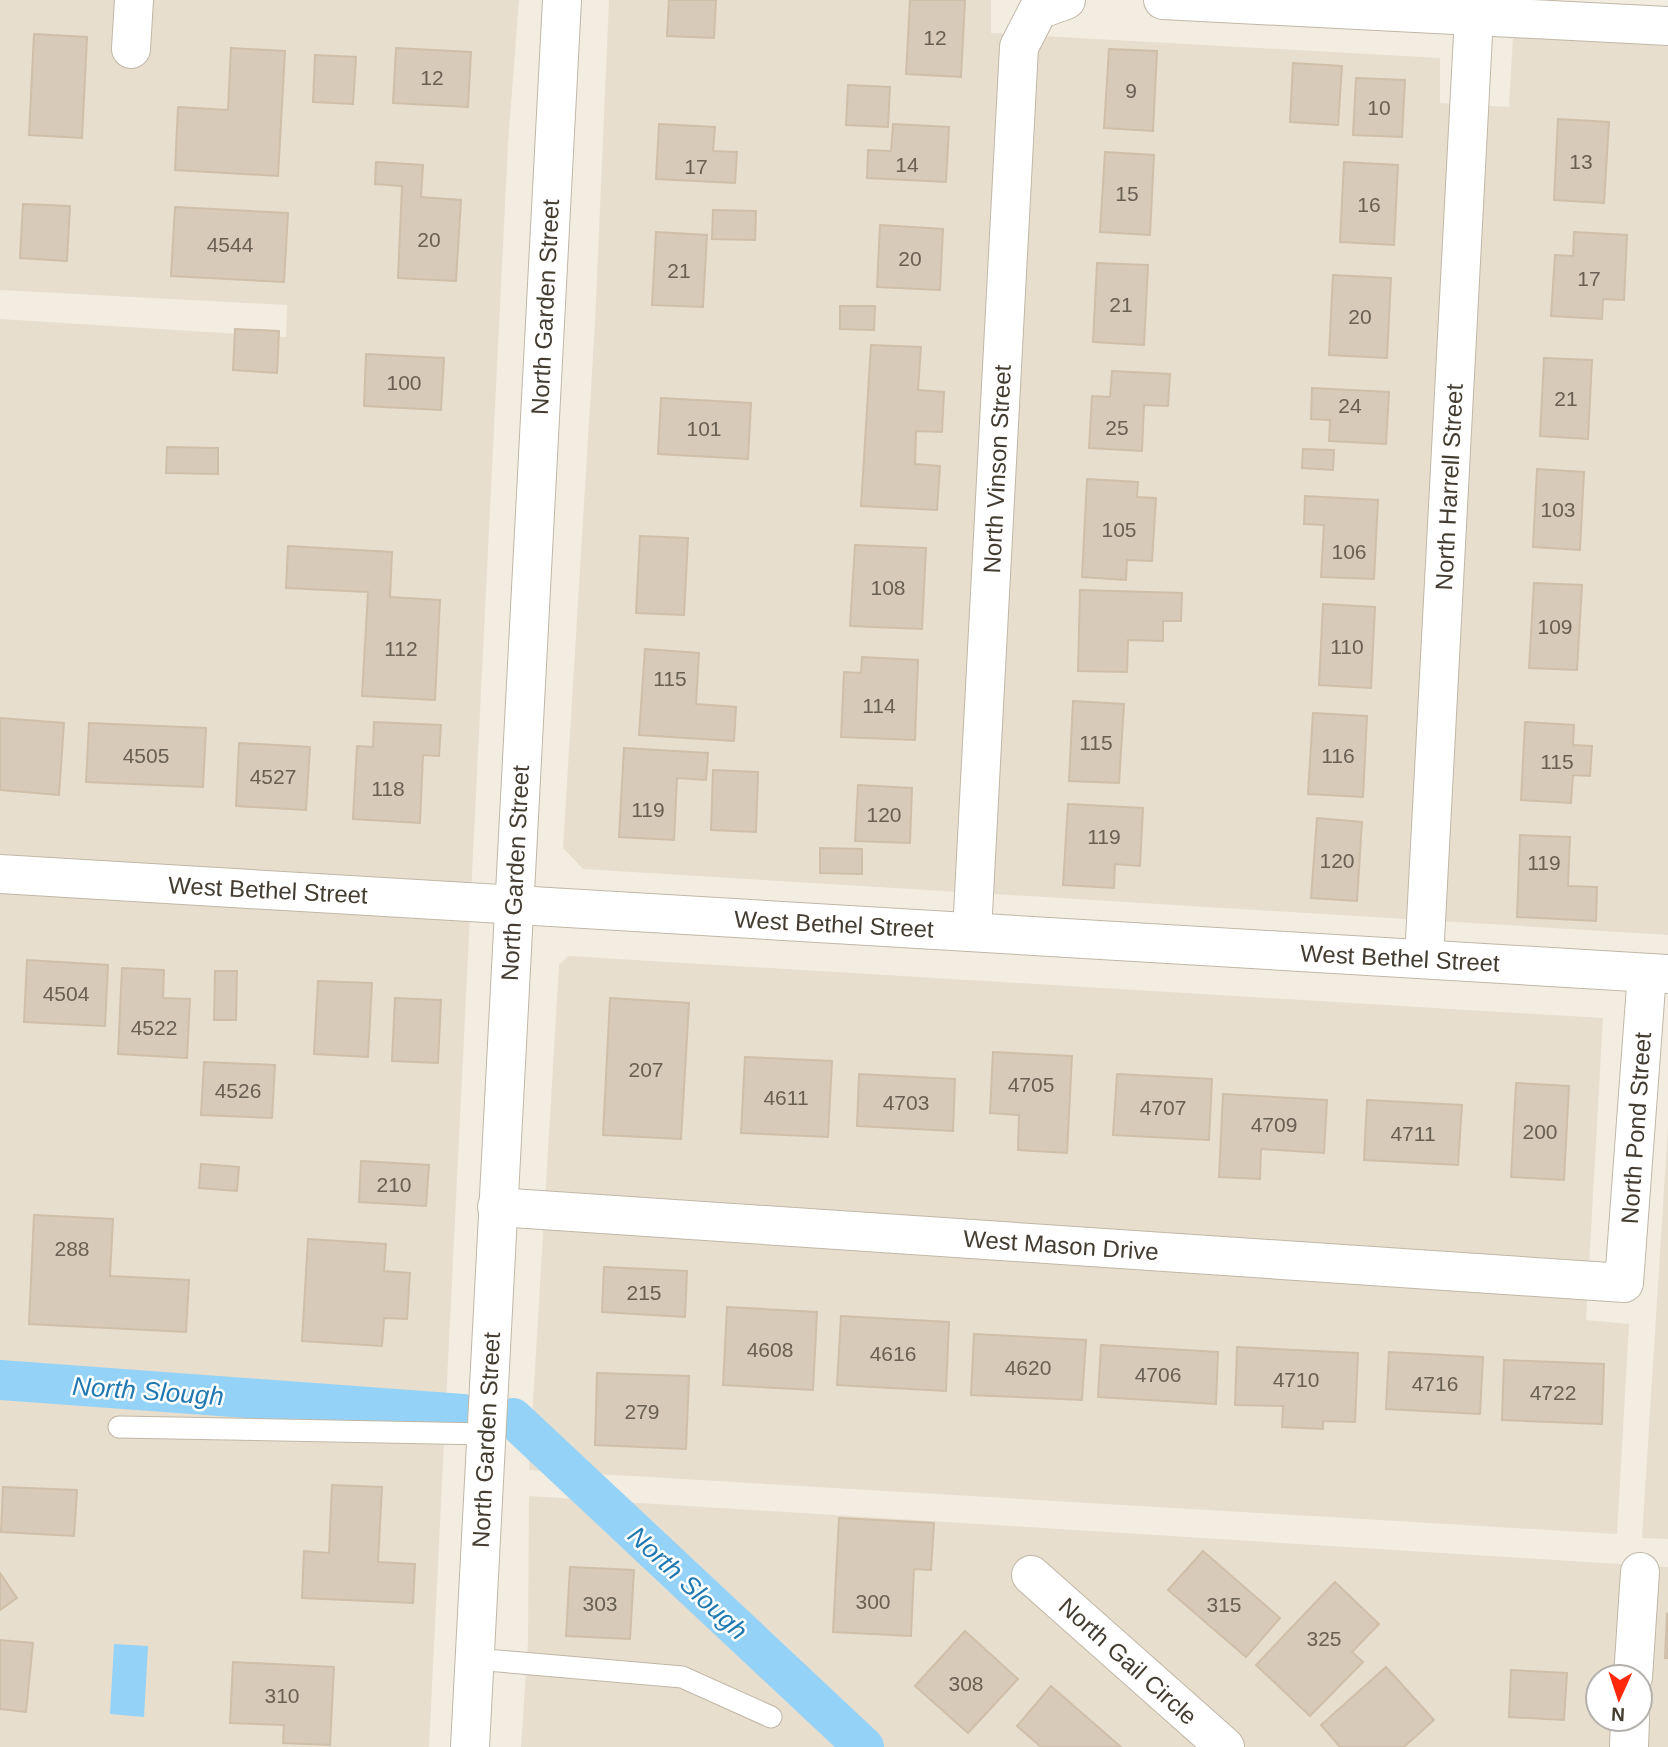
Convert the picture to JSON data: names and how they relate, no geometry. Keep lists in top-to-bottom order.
{
  "streets": {
    "street": [
      "North Garden Street",
      "North Vinson Street",
      "North Harrell Street",
      "West Bethel Street",
      "North Pond Street",
      "West Mason Drive",
      "North Gail Circle"
    ]
  },
  "crossings": [
    ["North Garden Street", "West Bethel Street"],
    ["North Garden Street", "West Mason Drive"],
    ["North Vinson Street", "West Bethel Street"],
    ["North Harrell Street", "West Bethel Street"],
    ["West Bethel Street", "North Pond Street"],
    ["North Pond Street", "West Mason Drive"]
  ],
  "water": ["North Slough"],
  "house_numbers": [
    "12",
    "12",
    "9",
    "10",
    "13",
    "14",
    "17",
    "15",
    "16",
    "20",
    "4544",
    "20",
    "21",
    "17",
    "21",
    "20",
    "100",
    "21",
    "24",
    "25",
    "101",
    "103",
    "105",
    "106",
    "108",
    "109",
    "110",
    "112",
    "115",
    "114",
    "115",
    "4505",
    "116",
    "115",
    "4527",
    "118",
    "119",
    "120",
    "119",
    "120",
    "119",
    "4504",
    "4522",
    "207",
    "4705",
    "4526",
    "4611",
    "4703",
    "4707",
    "4709",
    "200",
    "4711",
    "210",
    "288",
    "215",
    "4608",
    "4616",
    "4620",
    "4706",
    "4710",
    "4716",
    "4722",
    "279",
    "300",
    "303",
    "315",
    "325",
    "308",
    "310"
  ],
  "north": "bottom"
}
